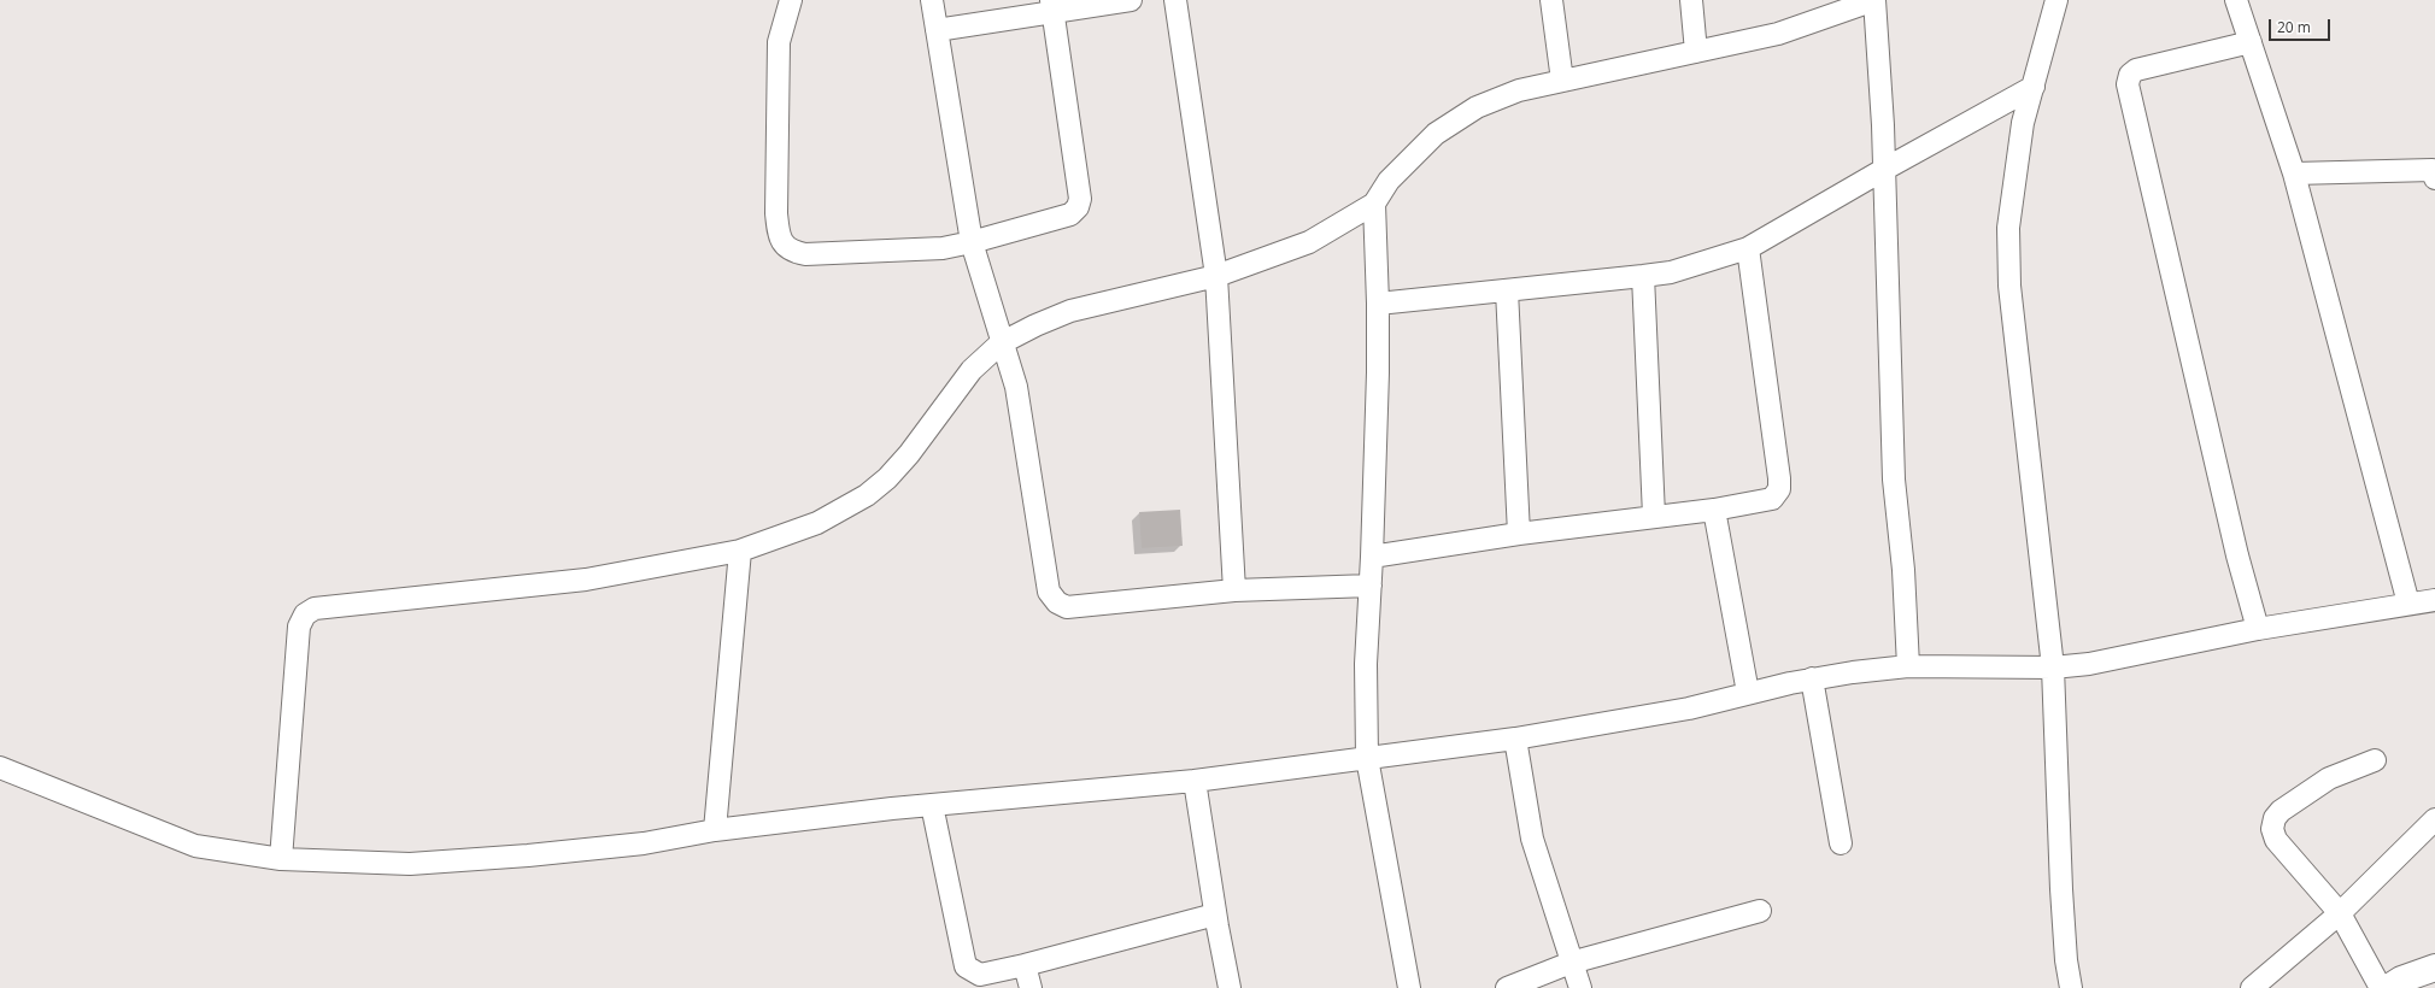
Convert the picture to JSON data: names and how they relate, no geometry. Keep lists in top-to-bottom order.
{
  "scale_bar": "20 m"
}
